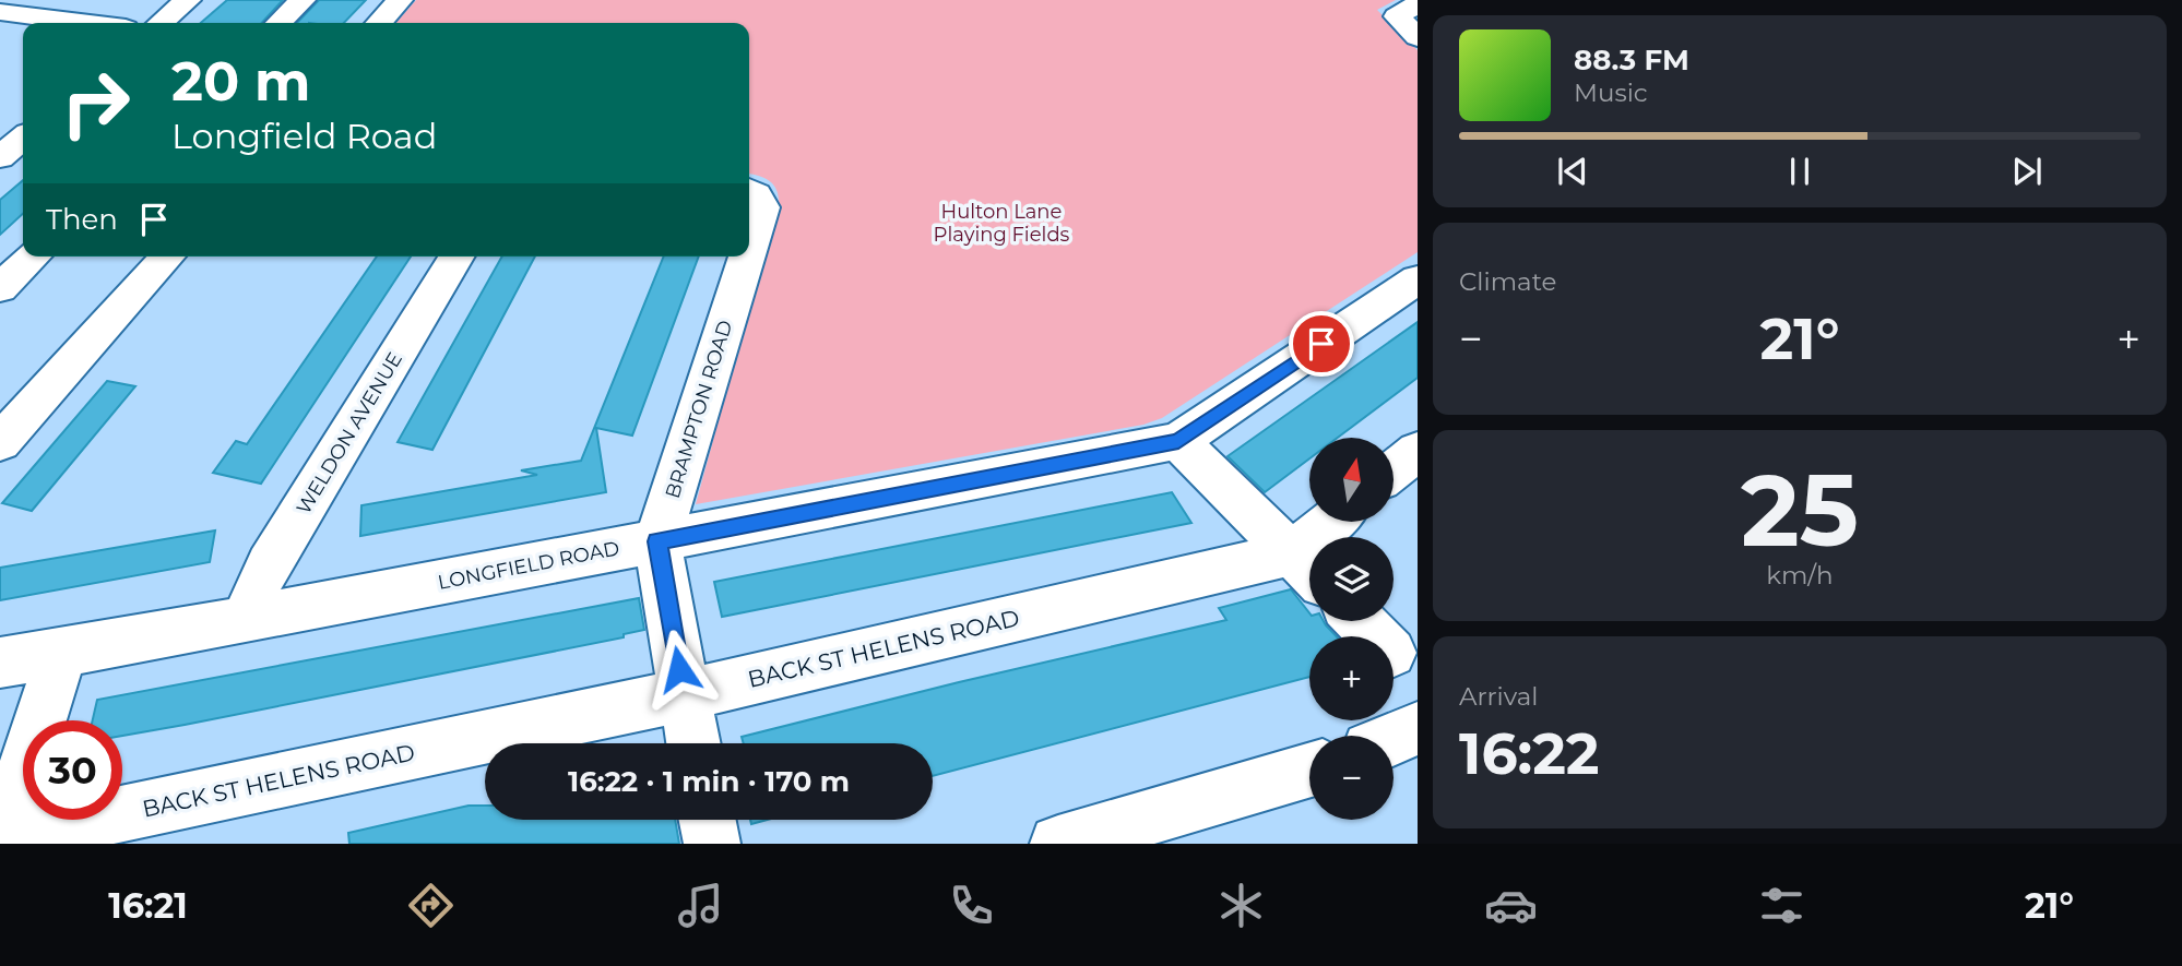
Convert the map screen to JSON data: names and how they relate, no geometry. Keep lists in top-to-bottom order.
{
  "streets": {
    "street": [
      "BRAMPTON ROAD",
      "WELDON AVENUE",
      "LONGFIELD ROAD",
      "BACK ST HELENS ROAD"
    ]
  },
  "crossings": [
    ["BRAMPTON ROAD", "LONGFIELD ROAD"],
    ["BRAMPTON ROAD", "BACK ST HELENS ROAD"],
    ["WELDON AVENUE", "LONGFIELD ROAD"]
  ],
  "parks": ["Hulton Lane Playing Fields"],
  "north": "top",
  "page": {
    "turn": ["20 m", "Longfield Road"],
    "song": ["88.3 FM", "Music"],
    "then": "Then",
    "tile": [
      "Climate",
      ["25", "km/h"],
      ["Arrival", "16:22"]
    ],
    "heat": ["−", "21°", "+"],
    "map_buttons": ["+", "−"],
    "limit": "30",
    "trip": "16:22 · 1 min · 170 m",
    "tabs": ["16:21", "21°"]
  }
}
